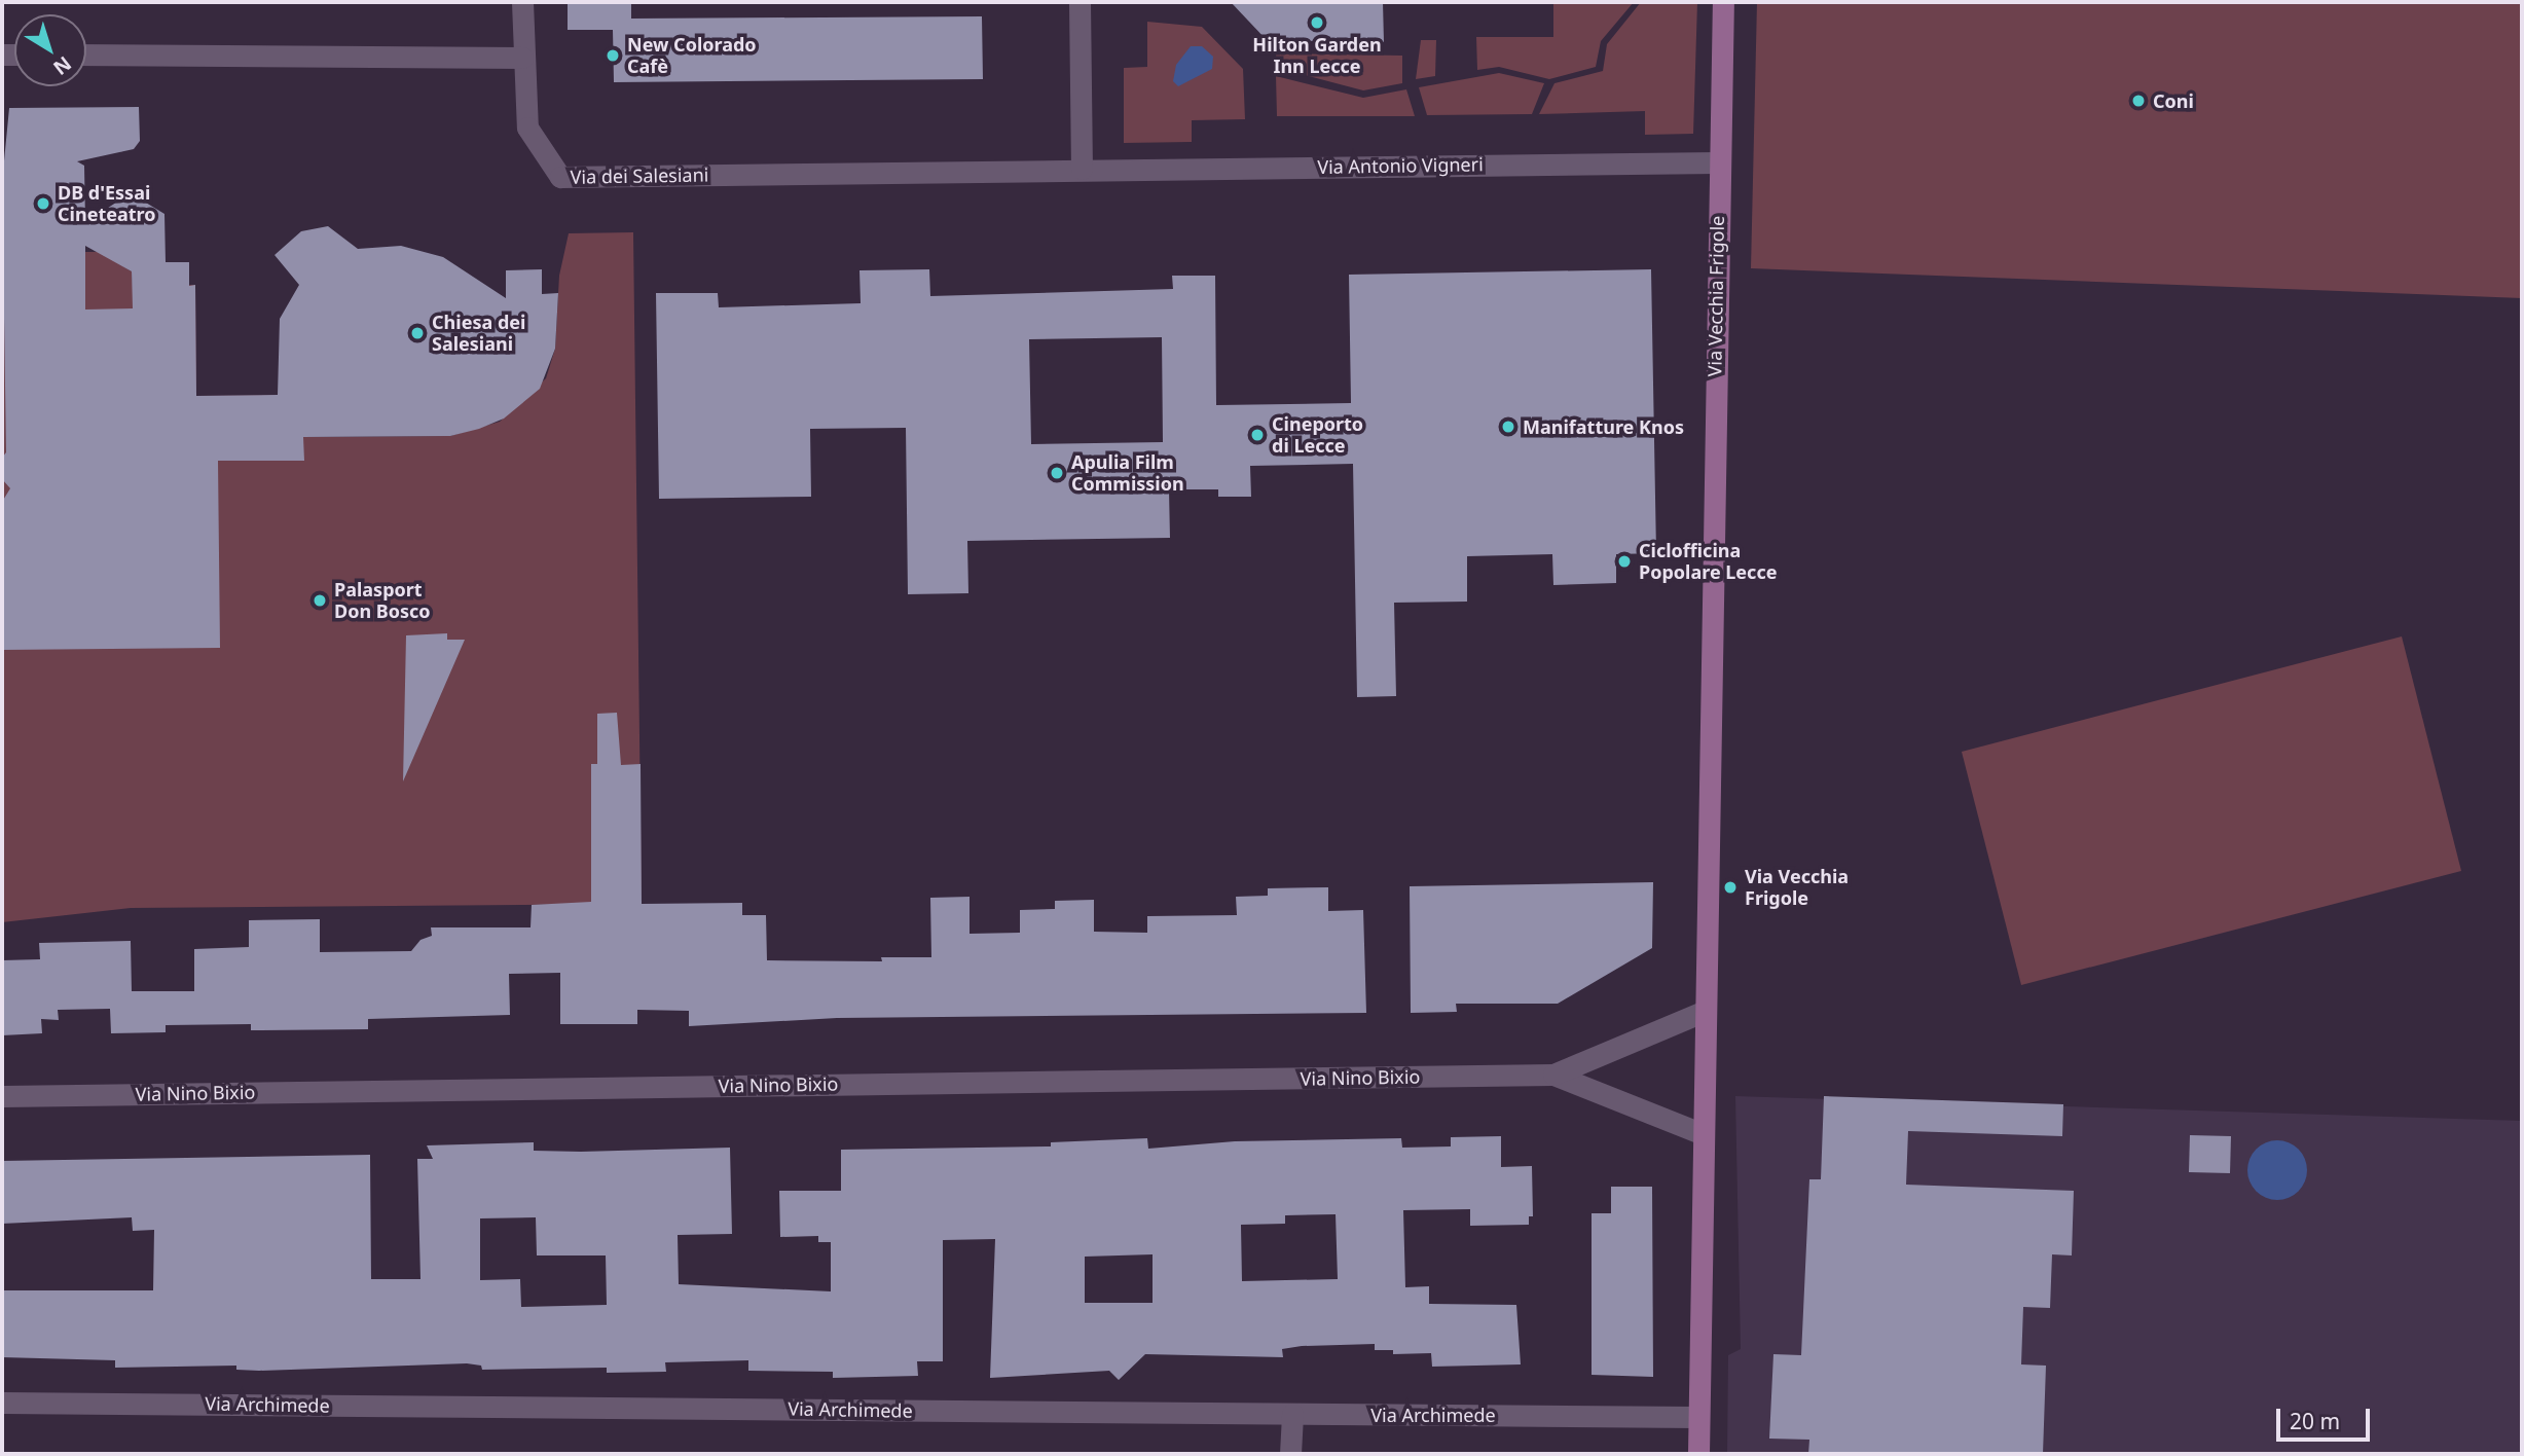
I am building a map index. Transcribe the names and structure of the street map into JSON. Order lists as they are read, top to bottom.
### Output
{
  "streets": {
    "street": [
      "Via Antonio Vigneri",
      "Via dei Salesiani",
      "Via Vecchia Frigole",
      "Via Nino Bixio",
      "Via Archimede"
    ]
  },
  "crossings": [
    ["Via Antonio Vigneri", "Via dei Salesiani"],
    ["Via Antonio Vigneri", "Via Vecchia Frigole"],
    ["Via Vecchia Frigole", "Via Nino Bixio"],
    ["Via Vecchia Frigole", "Via Archimede"]
  ],
  "places": [
    "Hilton Garden Inn Lecce",
    "New Colorado Cafè",
    "Coni",
    "DB d'Essai Cineteatro",
    "Chiesa dei Salesiani",
    "Manifatture Knos",
    "Cineporto di Lecce",
    "Apulia Film Commission",
    "Ciclofficina Popolare Lecce",
    "Palasport Don Bosco",
    "Via Vecchia Frigole"
  ],
  "scale_bar": "20 m",
  "north": "bottom right"
}
